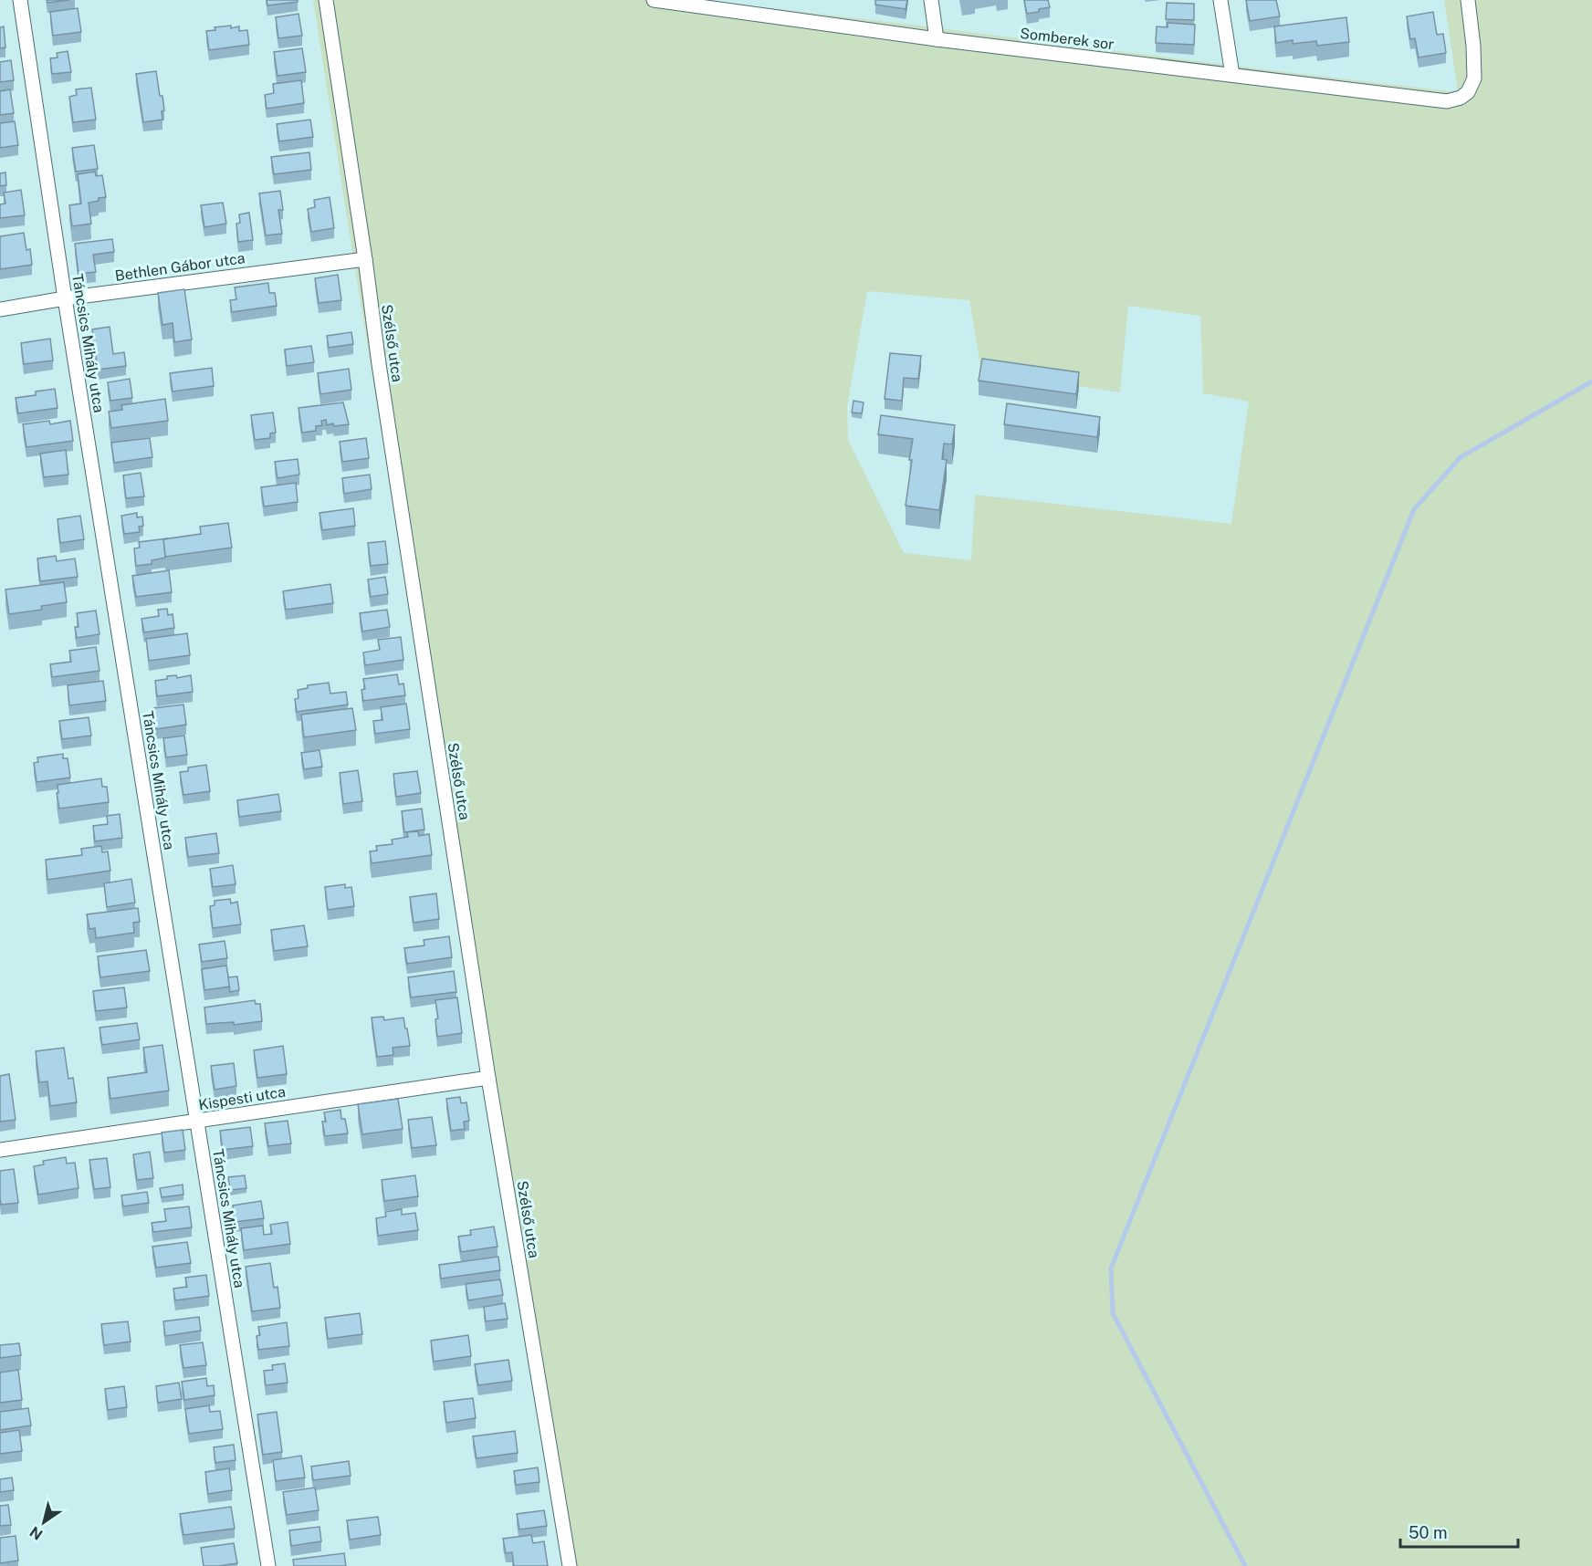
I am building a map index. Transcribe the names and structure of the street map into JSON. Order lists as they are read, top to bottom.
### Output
{
  "streets": {
    "street": [
      "Somberek sor",
      "Bethlen Gábor utca",
      "Táncsics Mihály utca",
      "Szélső utca",
      "Kispesti utca"
    ]
  },
  "crossings": [
    ["Bethlen Gábor utca", "Táncsics Mihály utca"],
    ["Bethlen Gábor utca", "Szélső utca"],
    ["Táncsics Mihály utca", "Kispesti utca"],
    ["Szélső utca", "Kispesti utca"]
  ],
  "scale_bar": "50 m",
  "north": "bottom left"
}
